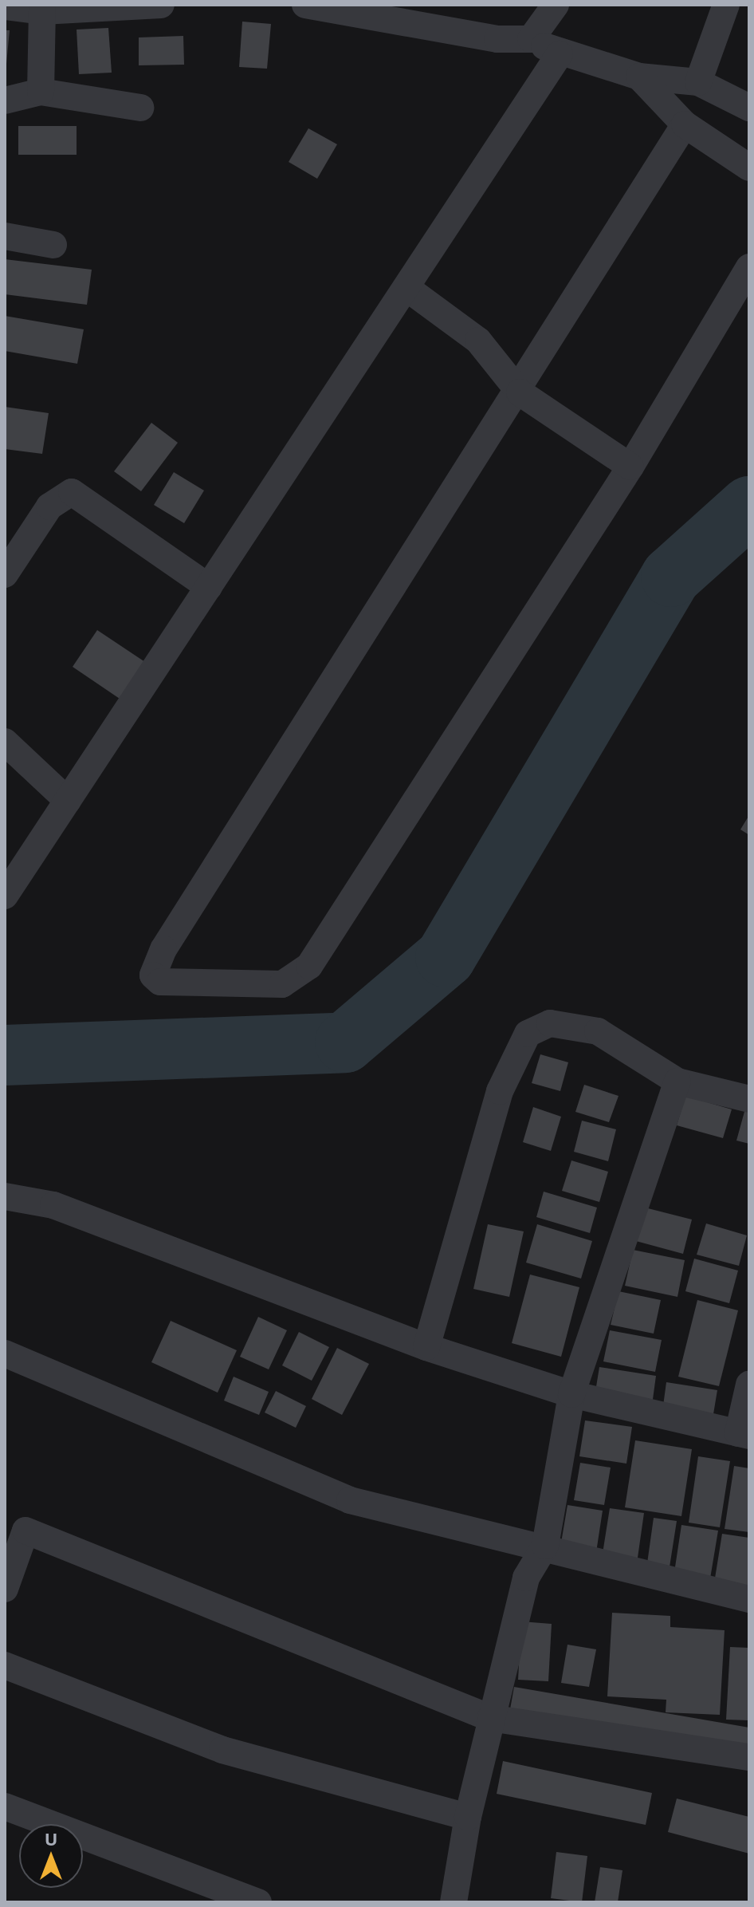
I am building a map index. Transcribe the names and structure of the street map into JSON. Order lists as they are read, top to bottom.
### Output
{
  "north": "top"
}
